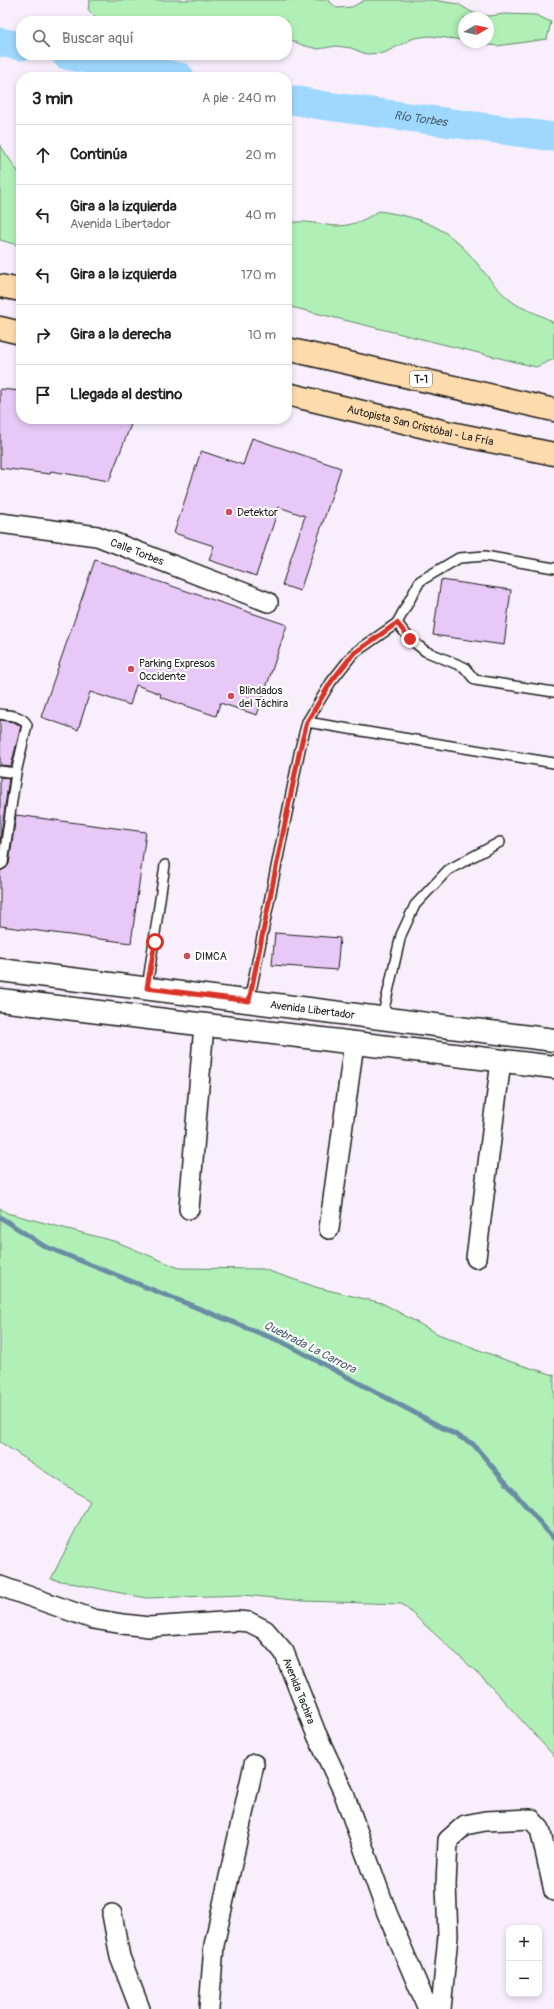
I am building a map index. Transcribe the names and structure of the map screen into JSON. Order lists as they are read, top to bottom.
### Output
{
  "streets": {
    "highway": ["T-1", "Autopista San Cristóbal - La Fría"],
    "main road": ["Avenida Libertador"],
    "street": ["Calle Torbes", "Avenida Tachira"]
  },
  "water": ["Río Torbes", "Quebrada La Carrora"],
  "places": [
    "Detektor",
    "Parking Expresos Occidente",
    "Blindados del Táchira",
    "DIMCA"
  ],
  "north": "right",
  "page": {
    "search": "Buscar aquí",
    "heading": ["3 min", "A pie · 240 m"],
    "list": [
      ["Continúa", "20 m"],
      ["Gira a la izquierda", "Avenida Libertador", "40 m"],
      ["Gira a la izquierda", "170 m"],
      ["Gira a la derecha", "10 m"],
      "Llegada al destino"
    ],
    "map_buttons": ["+", "−"]
  }
}
